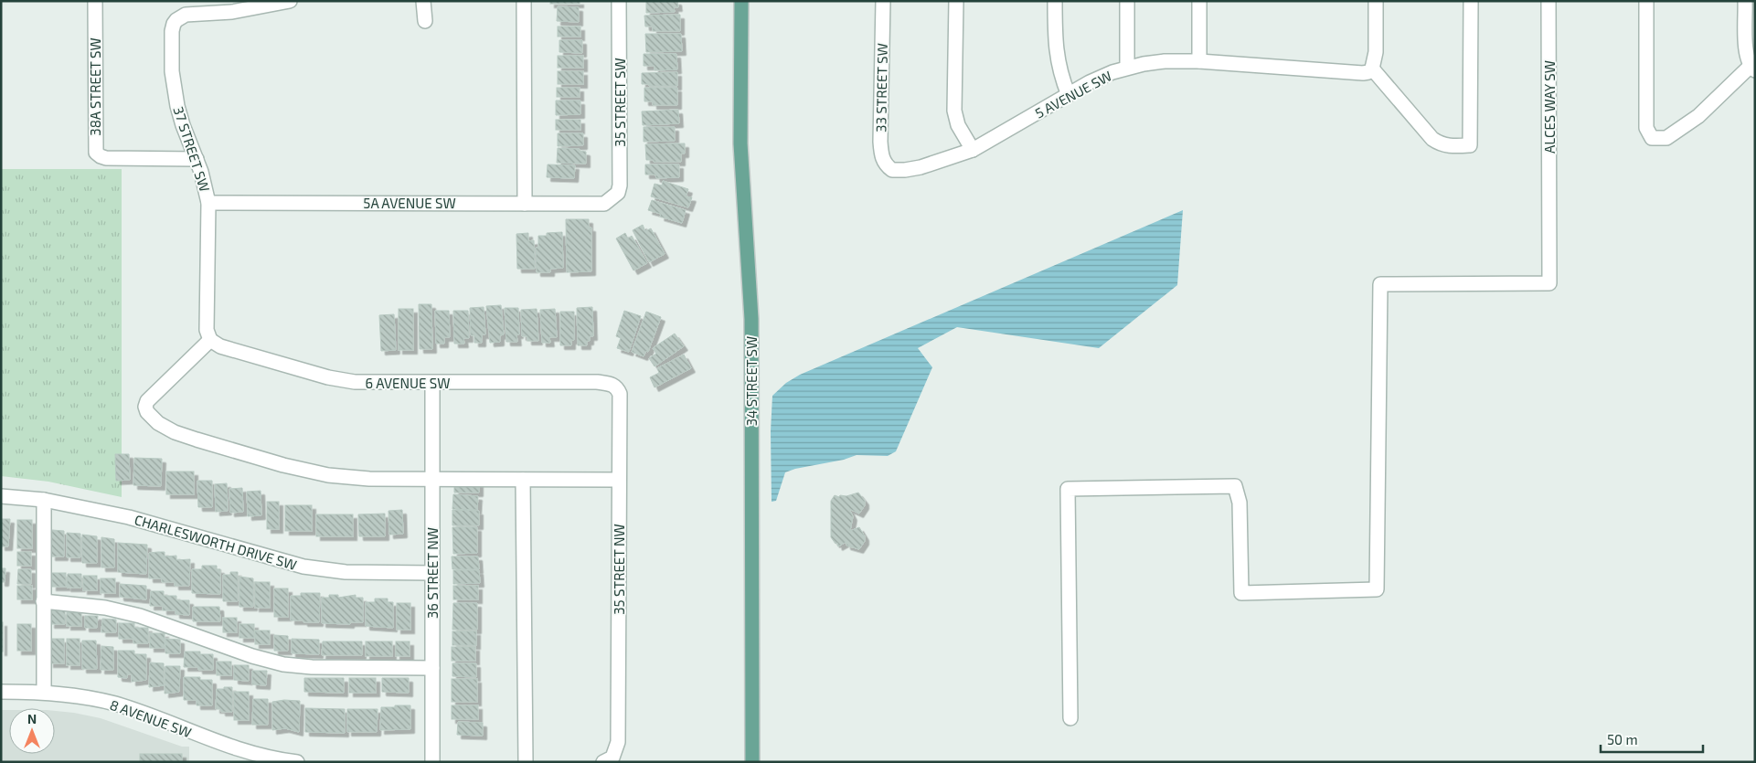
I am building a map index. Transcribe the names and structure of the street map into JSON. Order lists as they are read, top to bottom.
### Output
{
  "streets": {
    "main road": ["34 STREET SW"],
    "street": [
      "38A STREET SW",
      "33 STREET SW",
      "5 AVENUE SW",
      "35 STREET SW",
      "ALCES WAY SW",
      "37 STREET SW",
      "5A AVENUE SW",
      "6 AVENUE SW",
      "CHARLESWORTH DRIVE SW",
      "35 STREET NW",
      "36 STREET NW",
      "8 AVENUE SW"
    ]
  },
  "crossings": [
    ["38A STREET SW", "37 STREET SW"],
    ["33 STREET SW", "5 AVENUE SW"],
    ["35 STREET SW", "5A AVENUE SW"],
    ["37 STREET SW", "5A AVENUE SW"],
    ["37 STREET SW", "6 AVENUE SW"],
    ["6 AVENUE SW", "35 STREET NW"],
    ["6 AVENUE SW", "36 STREET NW"],
    ["CHARLESWORTH DRIVE SW", "36 STREET NW"]
  ],
  "scale_bar": "50 m",
  "north": "top"
}
